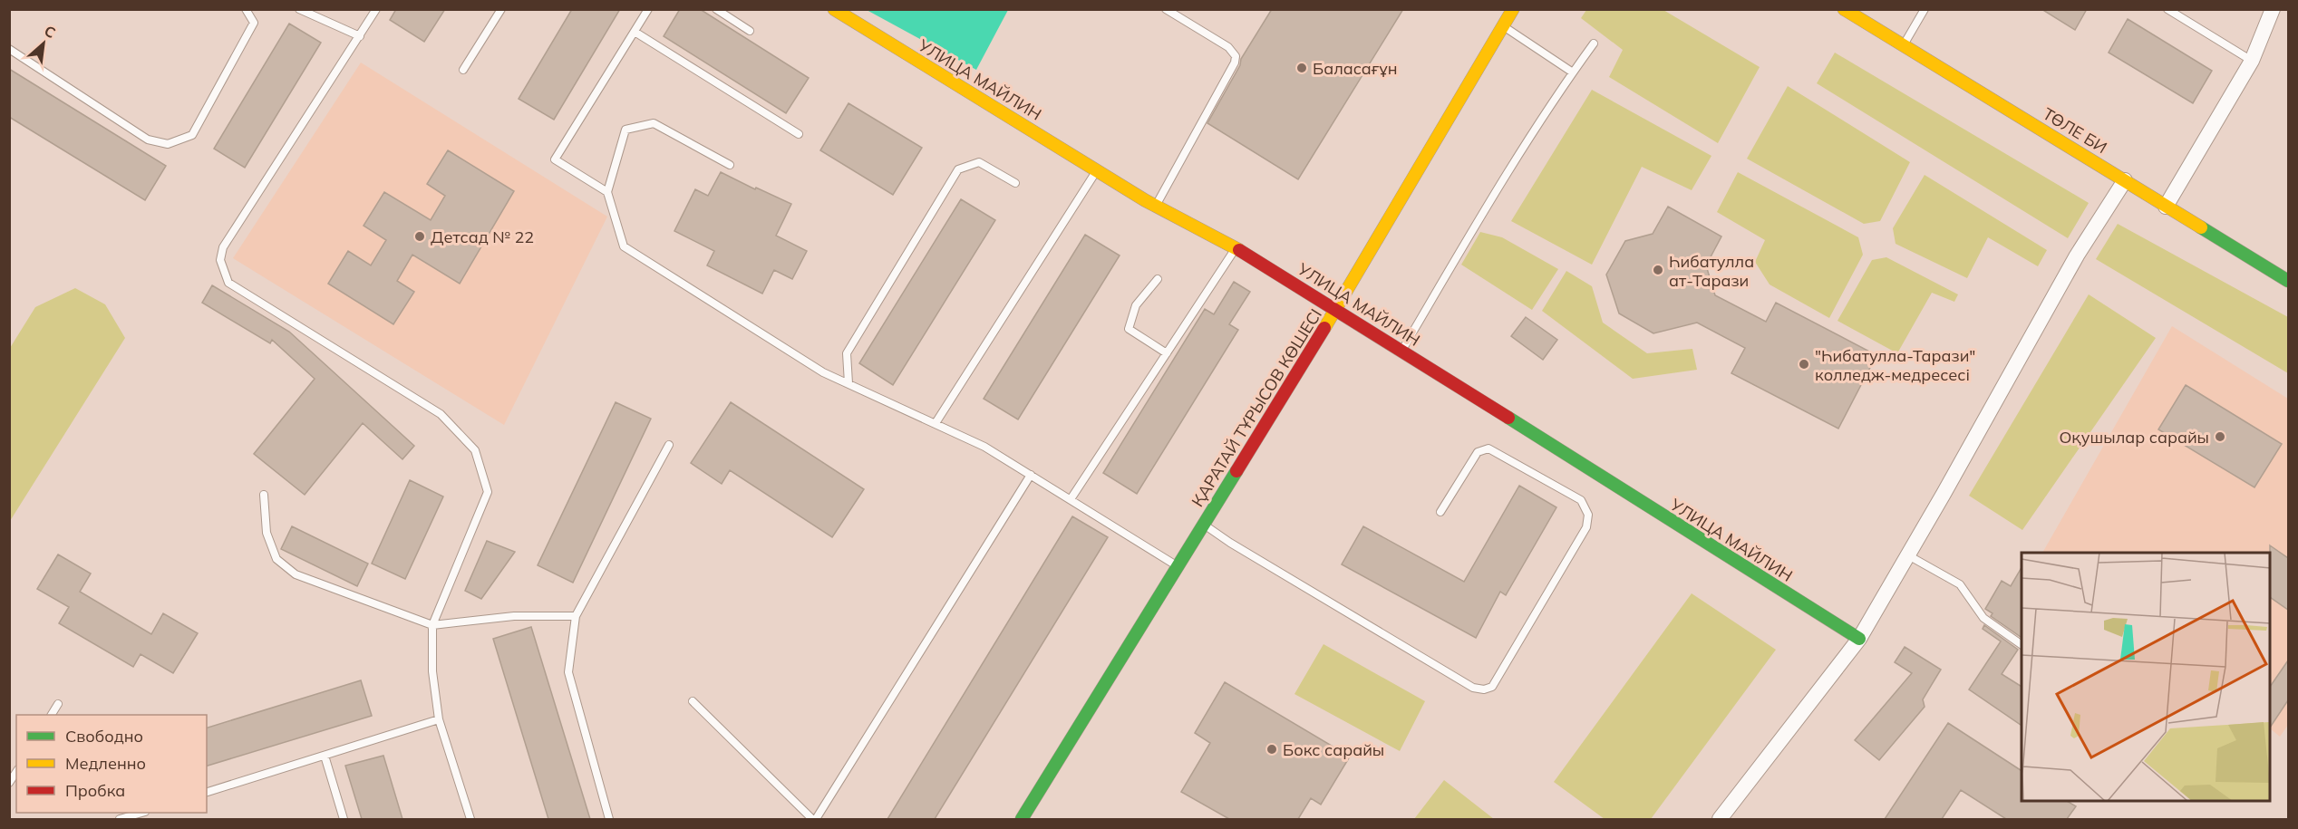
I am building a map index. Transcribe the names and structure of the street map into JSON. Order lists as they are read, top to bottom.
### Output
{
  "streets": {
    "main road": ["УЛИЦА МАЙЛИН", "ТӨЛЕ БИ", "ҚАРАТАЙ ТҰРЫСОВ КӨШЕСІ"]
  },
  "crossings": [
    ["УЛИЦА МАЙЛИН", "ҚАРАТАЙ ТҰРЫСОВ КӨШЕСІ"]
  ],
  "places": [
    "Баласағұн",
    "Детсад № 22",
    "Һибатулла ат-Тарази",
    "\"Һибатулла-Тарази\" колледж-медресесі",
    "Оқушылар сарайы",
    "Бокс сарайы"
  ],
  "legend": ["Свободно", "Медленно", "Пробка"],
  "north": "top right"
}
